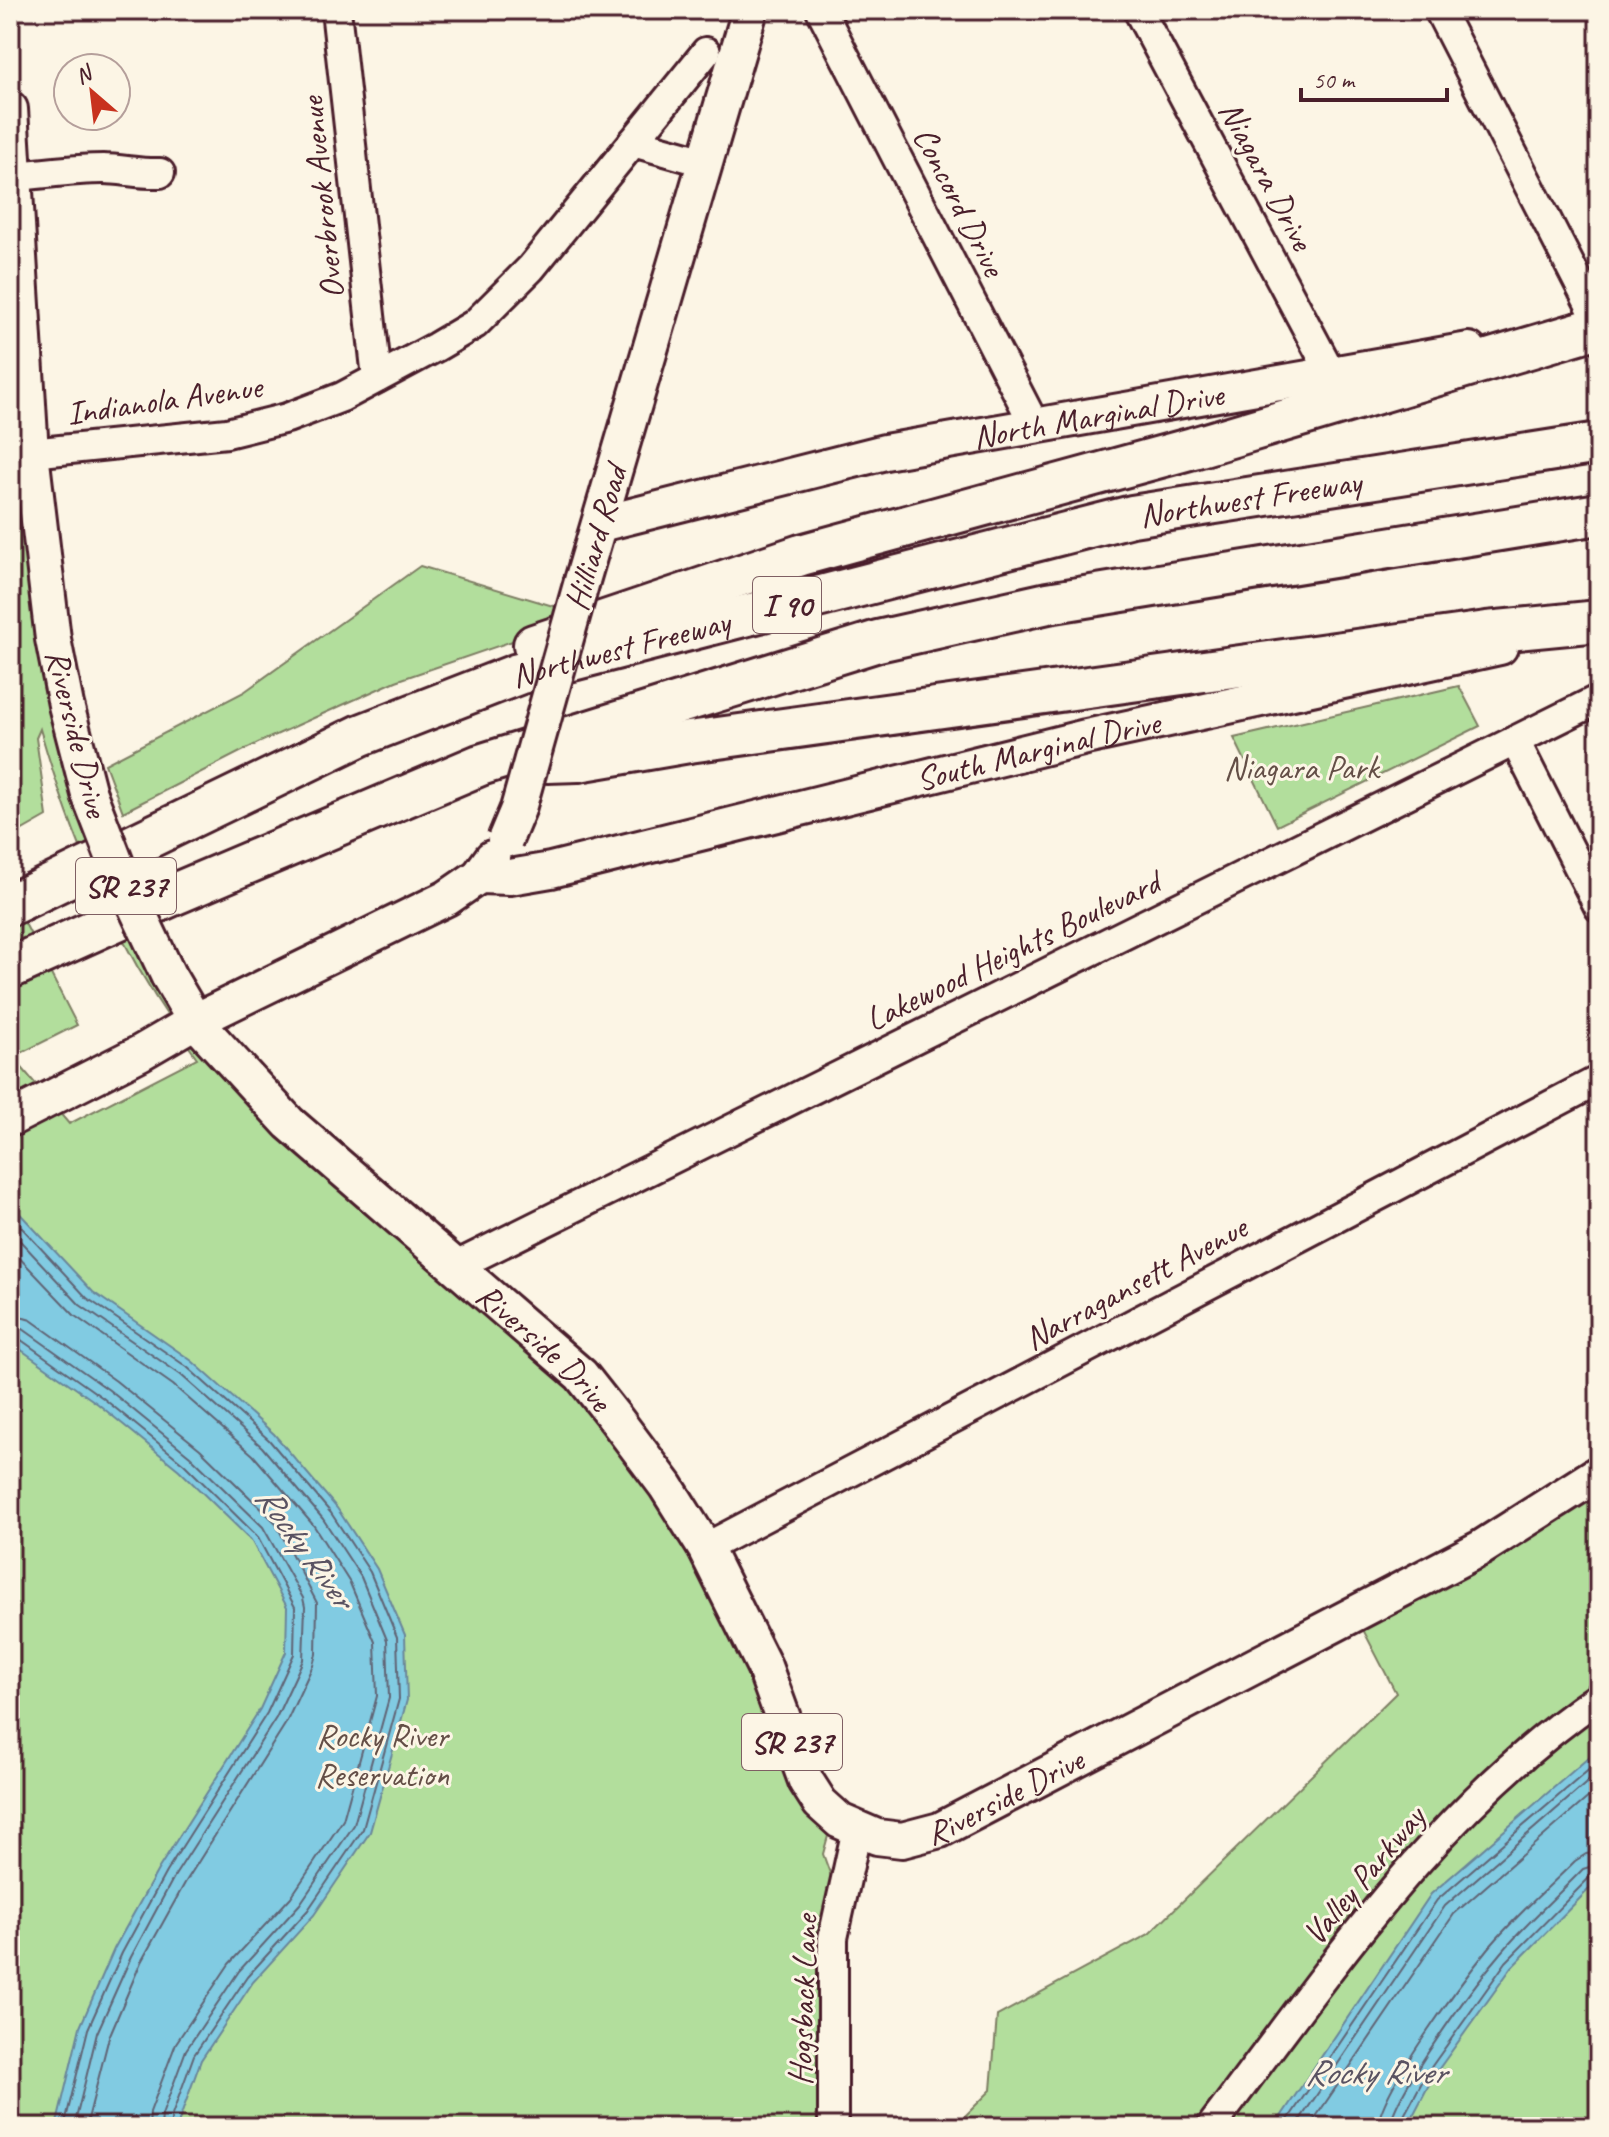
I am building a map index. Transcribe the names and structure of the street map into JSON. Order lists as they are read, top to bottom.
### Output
{
  "streets": {
    "highway": ["Northwest Freeway", "I 90"],
    "main road": [
      "North Marginal Drive",
      "Hilliard Road",
      "Riverside Drive",
      "South Marginal Drive",
      "SR 237"
    ],
    "street": [
      "Niagara Drive",
      "Overbrook Avenue",
      "Concord Drive",
      "Indianola Avenue",
      "Lakewood Heights Boulevard",
      "Narragansett Avenue",
      "Valley Parkway",
      "Hogsback Lane"
    ]
  },
  "crossings": [
    ["Niagara Drive", "North Marginal Drive"],
    ["Overbrook Avenue", "Indianola Avenue"],
    ["Concord Drive", "North Marginal Drive"],
    ["Indianola Avenue", "Riverside Drive"],
    ["North Marginal Drive", "Hilliard Road"],
    ["Hilliard Road", "Riverside Drive"],
    ["Hilliard Road", "South Marginal Drive"],
    ["Riverside Drive", "Lakewood Heights Boulevard"],
    ["Riverside Drive", "Narragansett Avenue"],
    ["Riverside Drive", "Hogsback Lane"]
  ],
  "water": ["Rocky River"],
  "parks": ["Niagara Park", "Rocky River Reservation"],
  "scale_bar": "50 m",
  "north": "top left"
}
